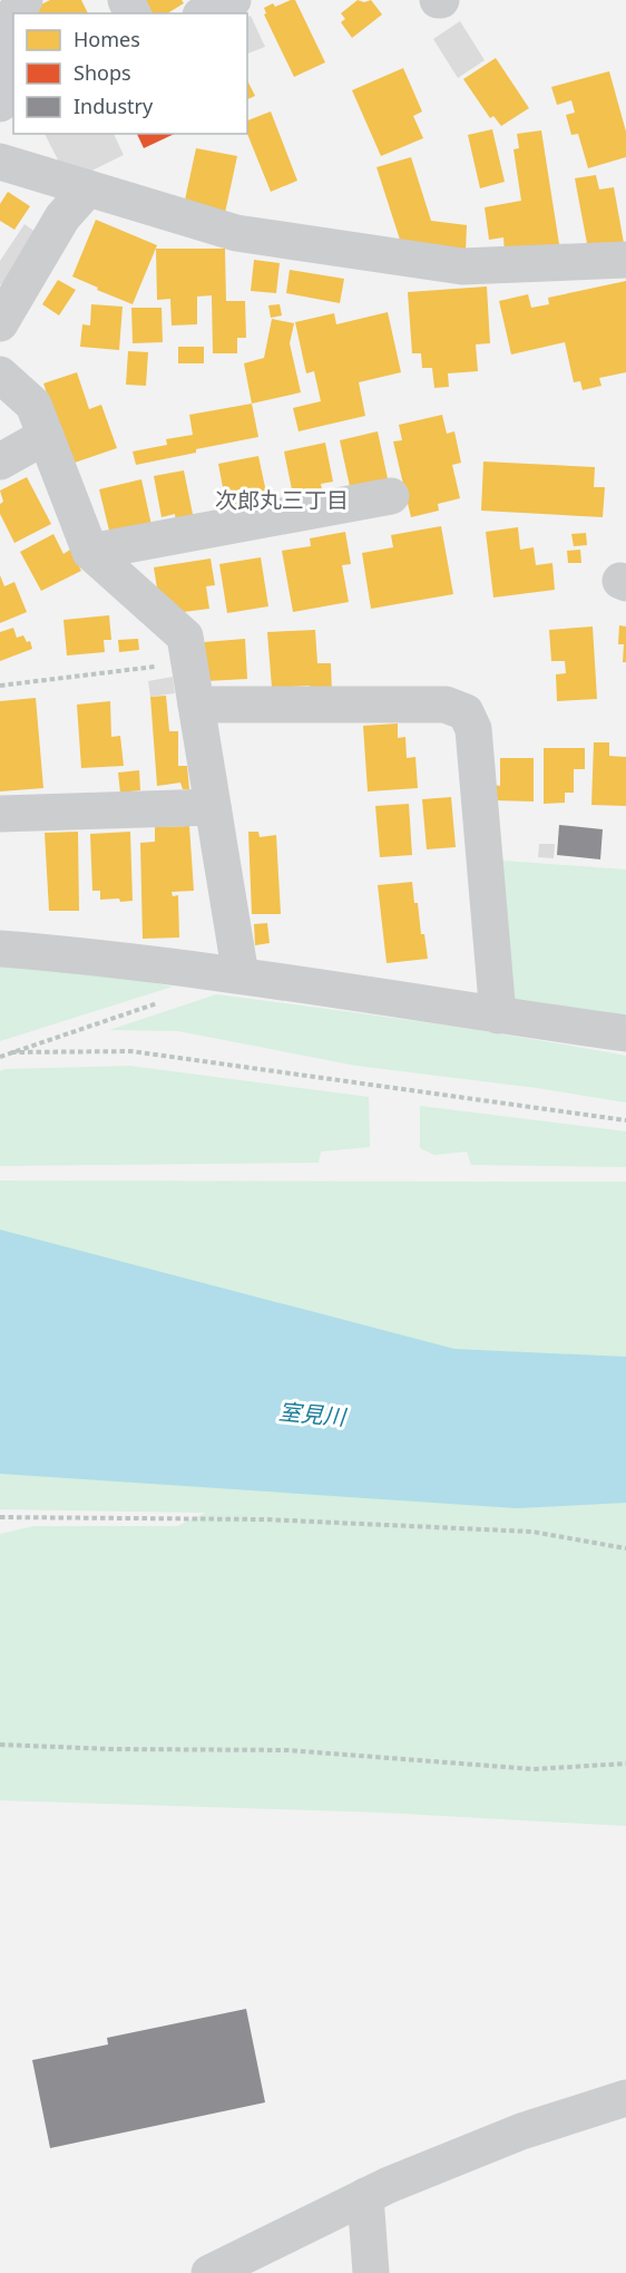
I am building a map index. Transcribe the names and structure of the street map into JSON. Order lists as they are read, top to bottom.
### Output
{
  "districts": ["次郎丸三丁目"],
  "water": ["室見川"],
  "legend": ["Homes", "Shops", "Industry"]
}
